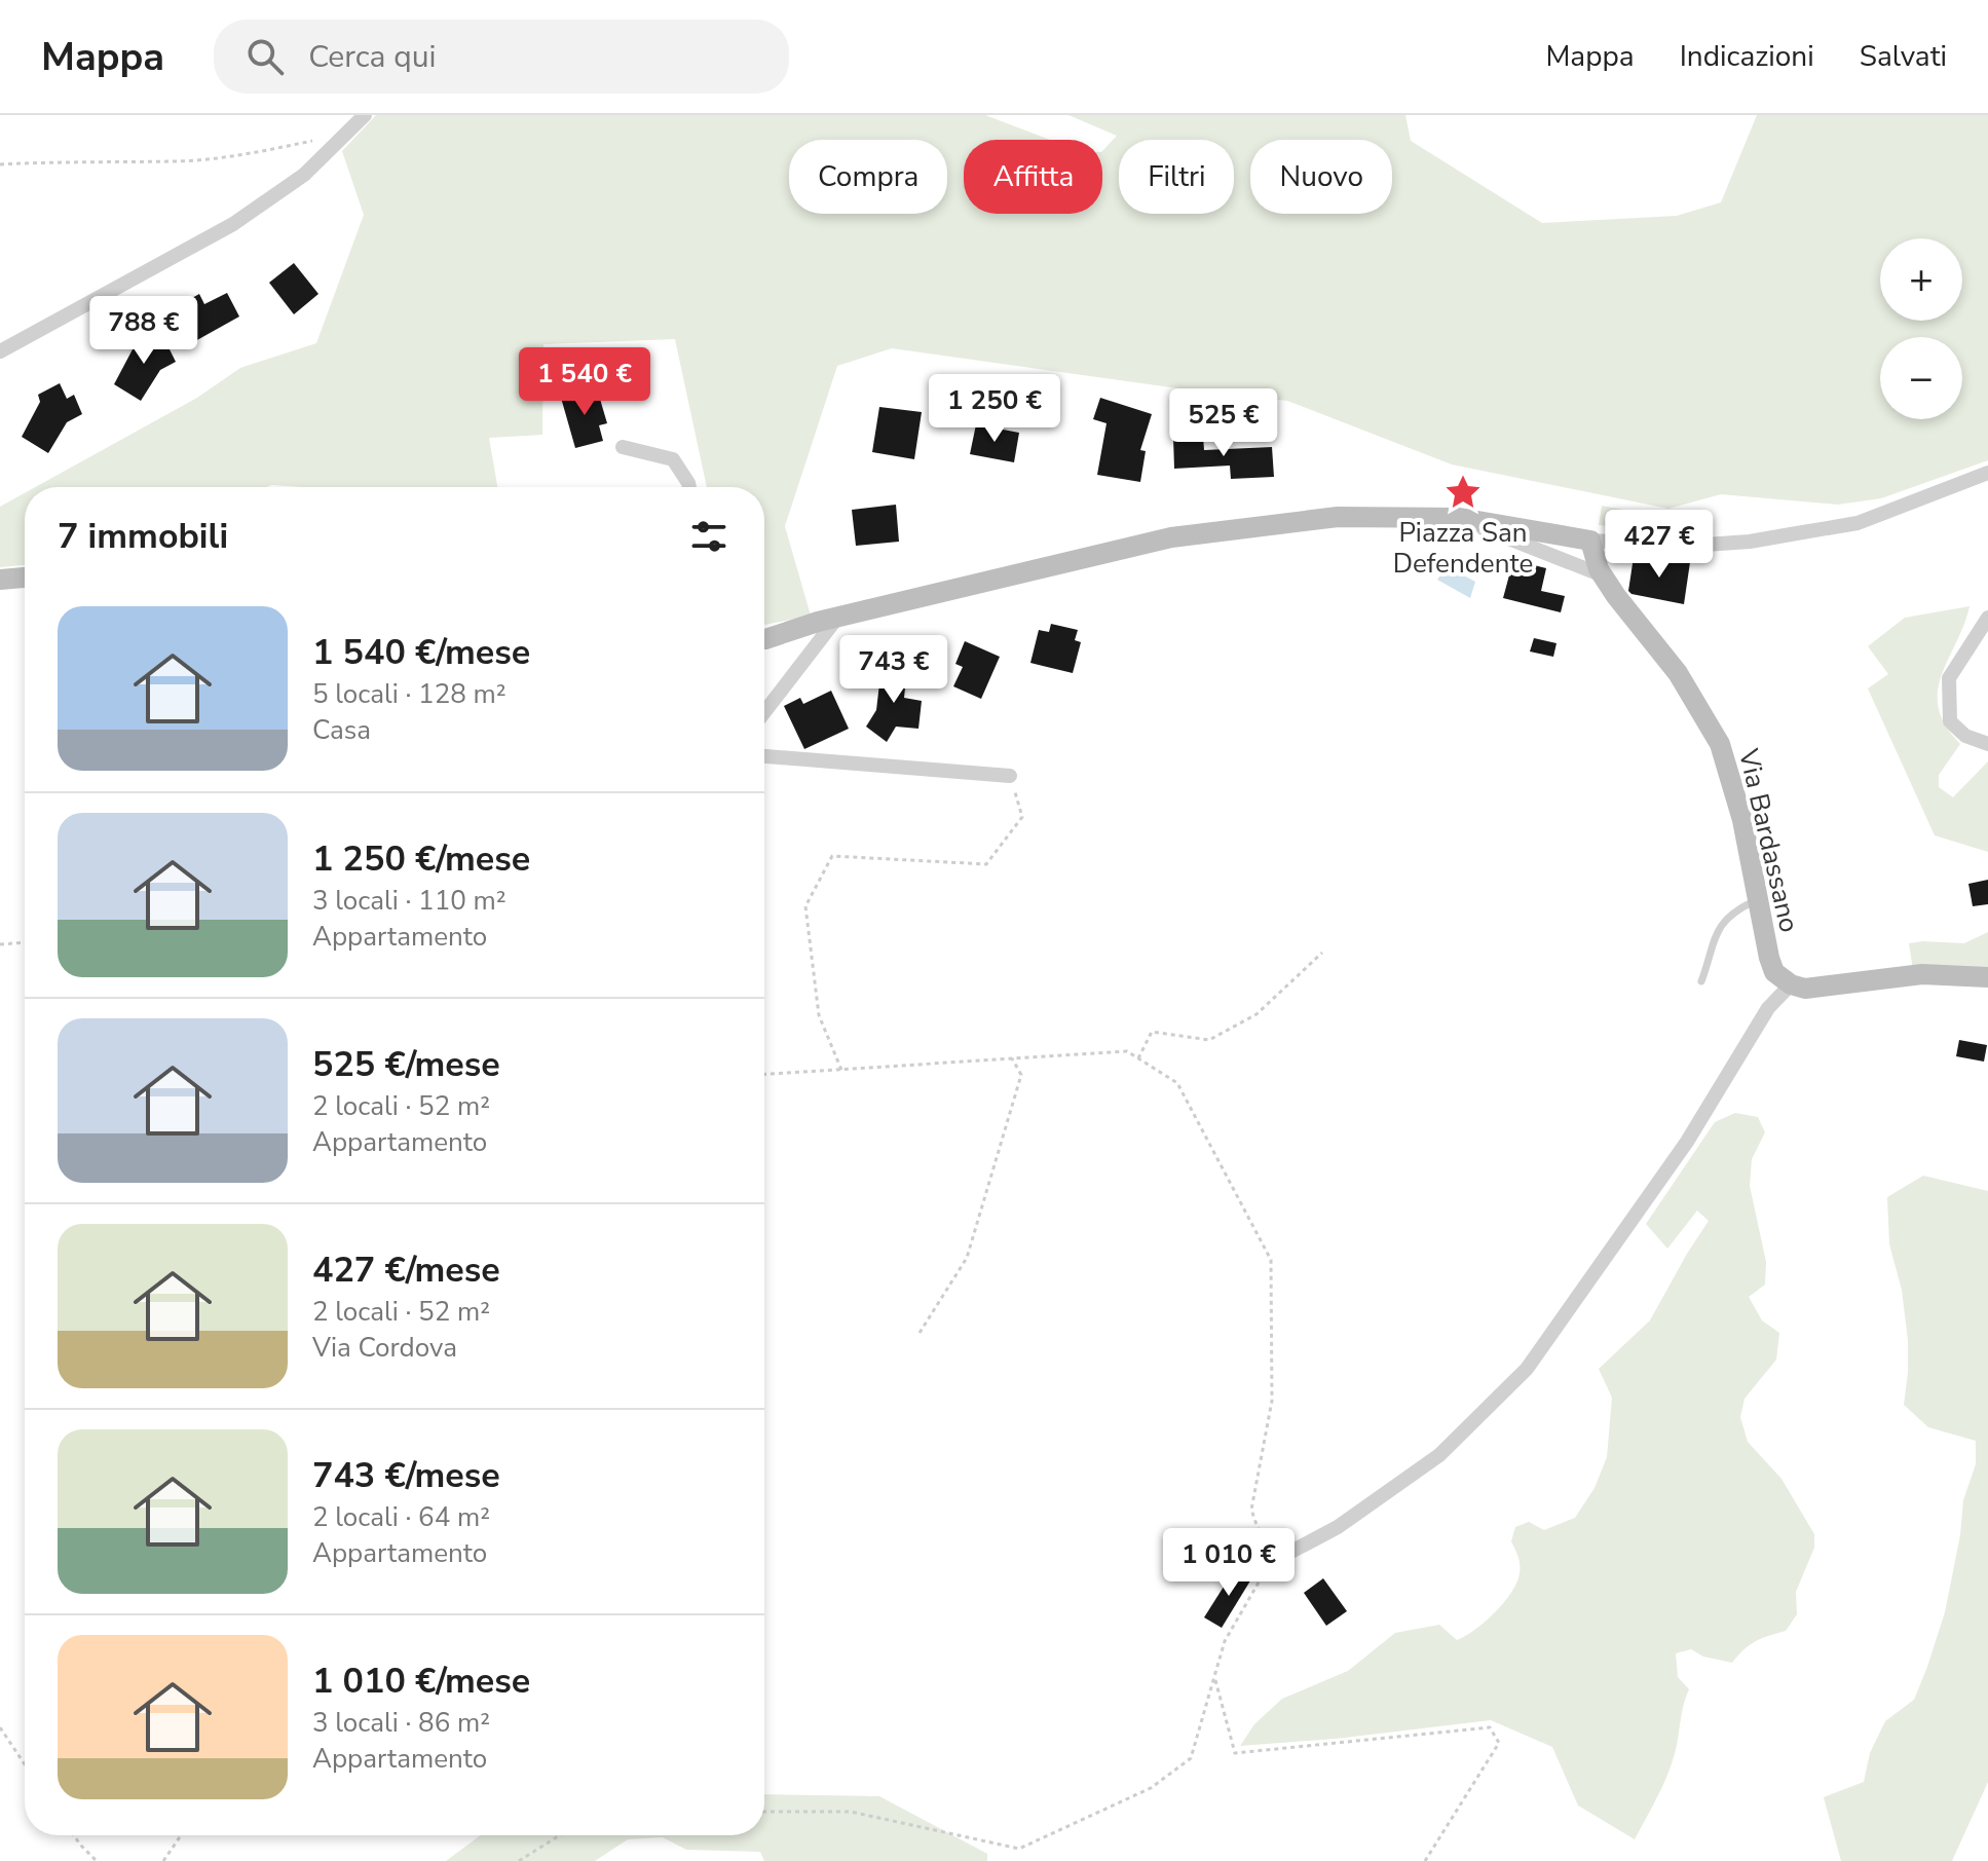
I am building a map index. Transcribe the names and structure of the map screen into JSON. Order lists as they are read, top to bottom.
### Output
{
  "streets": {
    "street": ["Via Bardassano"]
  },
  "places": {
    "place": ["Piazza San Defendente"]
  },
  "page": {
    "header": "Mappa",
    "search": "Cerca qui",
    "nav": ["Mappa", "Indicazioni", "Salvati"],
    "chip": [
      "Compra",
      "Affitta",
      "Filtri",
      "Nuovo"
    ],
    "map_buttons": ["+", "−"],
    "price": [
      "788 €",
      "1 540 €",
      "1 250 €",
      "525 €",
      "427 €",
      "743 €",
      "1 010 €"
    ],
    "heading": "7 immobili",
    "list": [
      {
        "name": "1 540 €/mese",
        "note": "5 locali · 128 m² · Casa"
      },
      {
        "name": "1 250 €/mese",
        "note": "3 locali · 110 m² · Appartamento"
      },
      {
        "name": "525 €/mese",
        "note": "2 locali · 52 m² · Appartamento"
      },
      {
        "name": "427 €/mese",
        "note": "2 locali · 52 m² · Via Cordova"
      },
      {
        "name": "743 €/mese",
        "note": "2 locali · 64 m² · Appartamento"
      },
      {
        "name": "1 010 €/mese",
        "note": "3 locali · 86 m² · Appartamento"
      }
    ]
  }
}
